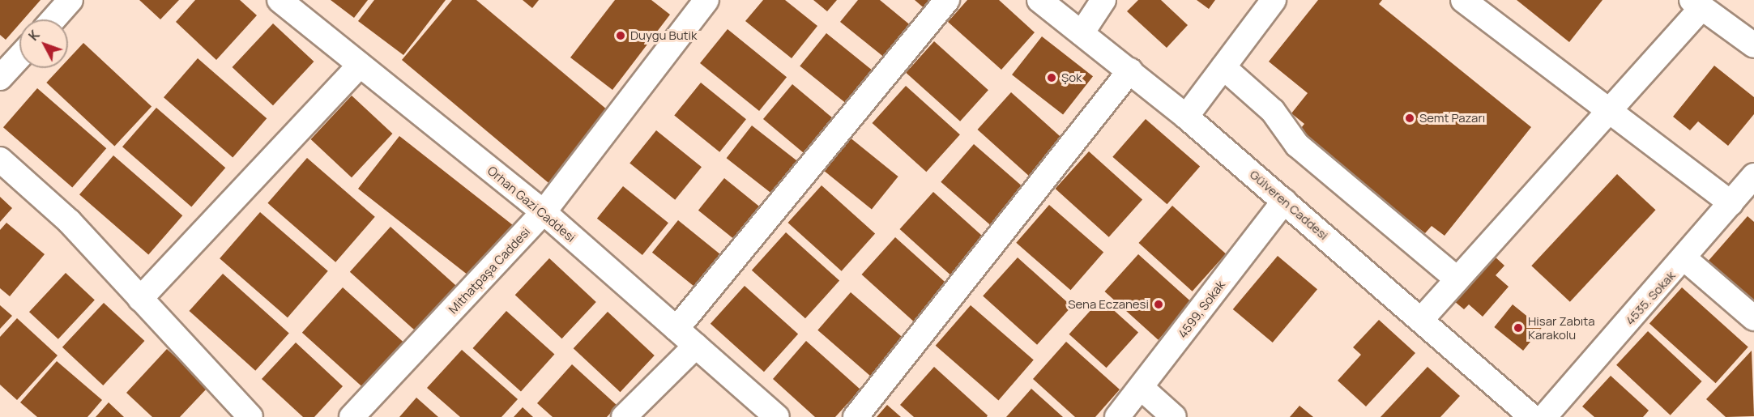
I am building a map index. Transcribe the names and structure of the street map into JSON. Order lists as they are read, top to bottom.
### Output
{
  "streets": {
    "street": [
      "Orhan Gazi Caddesi",
      "Gülveren Caddesi",
      "Mithatpaşa Caddesi",
      "4535. Sokak",
      "4599, Sokak"
    ]
  },
  "crossings": [
    ["Orhan Gazi Caddesi", "Mithatpaşa Caddesi"],
    ["Gülveren Caddesi", "4599, Sokak"]
  ],
  "places": [
    "Duygu Butik",
    "Şok",
    "Semt Pazarı",
    "Sena Eczanesi",
    "Hisar Zabıta Karakolu"
  ],
  "north": "top left"
}
